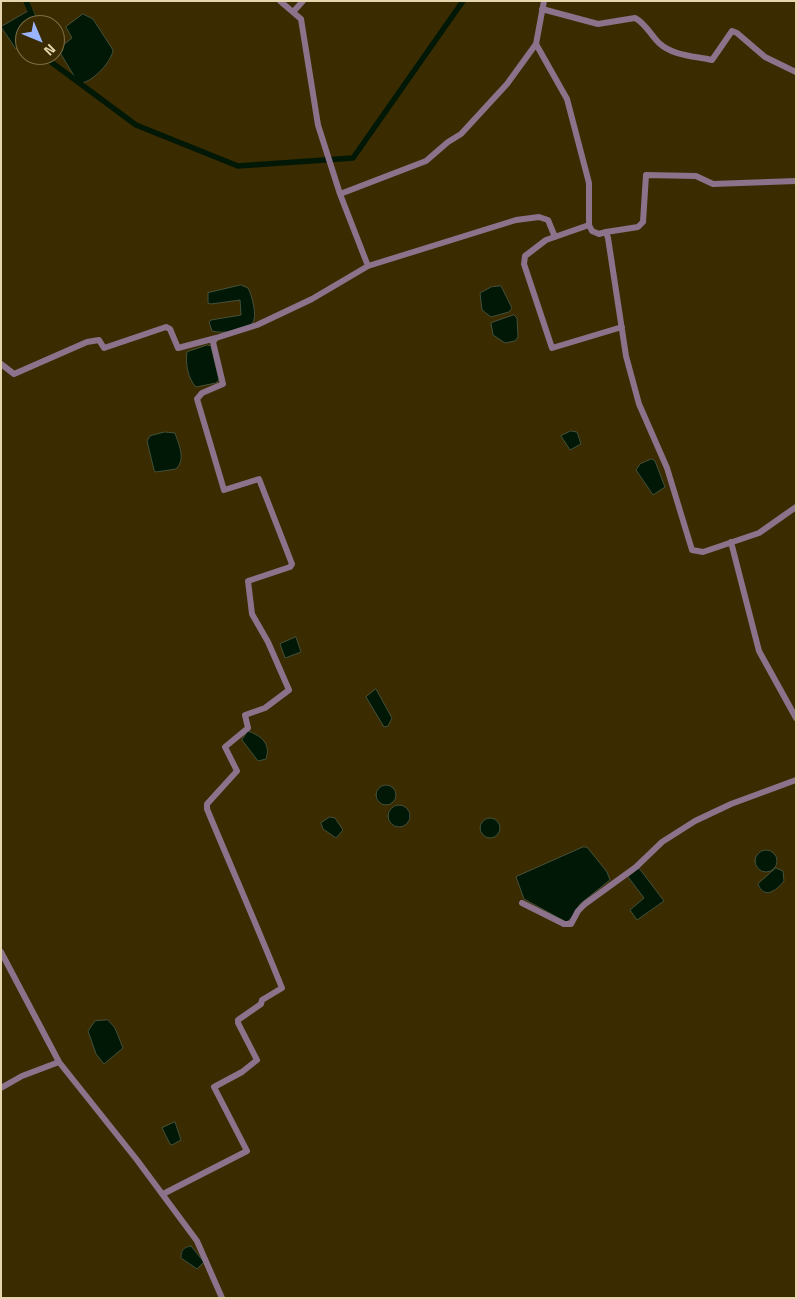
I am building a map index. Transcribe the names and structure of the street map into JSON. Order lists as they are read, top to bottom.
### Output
{
  "north": "bottom right"
}
